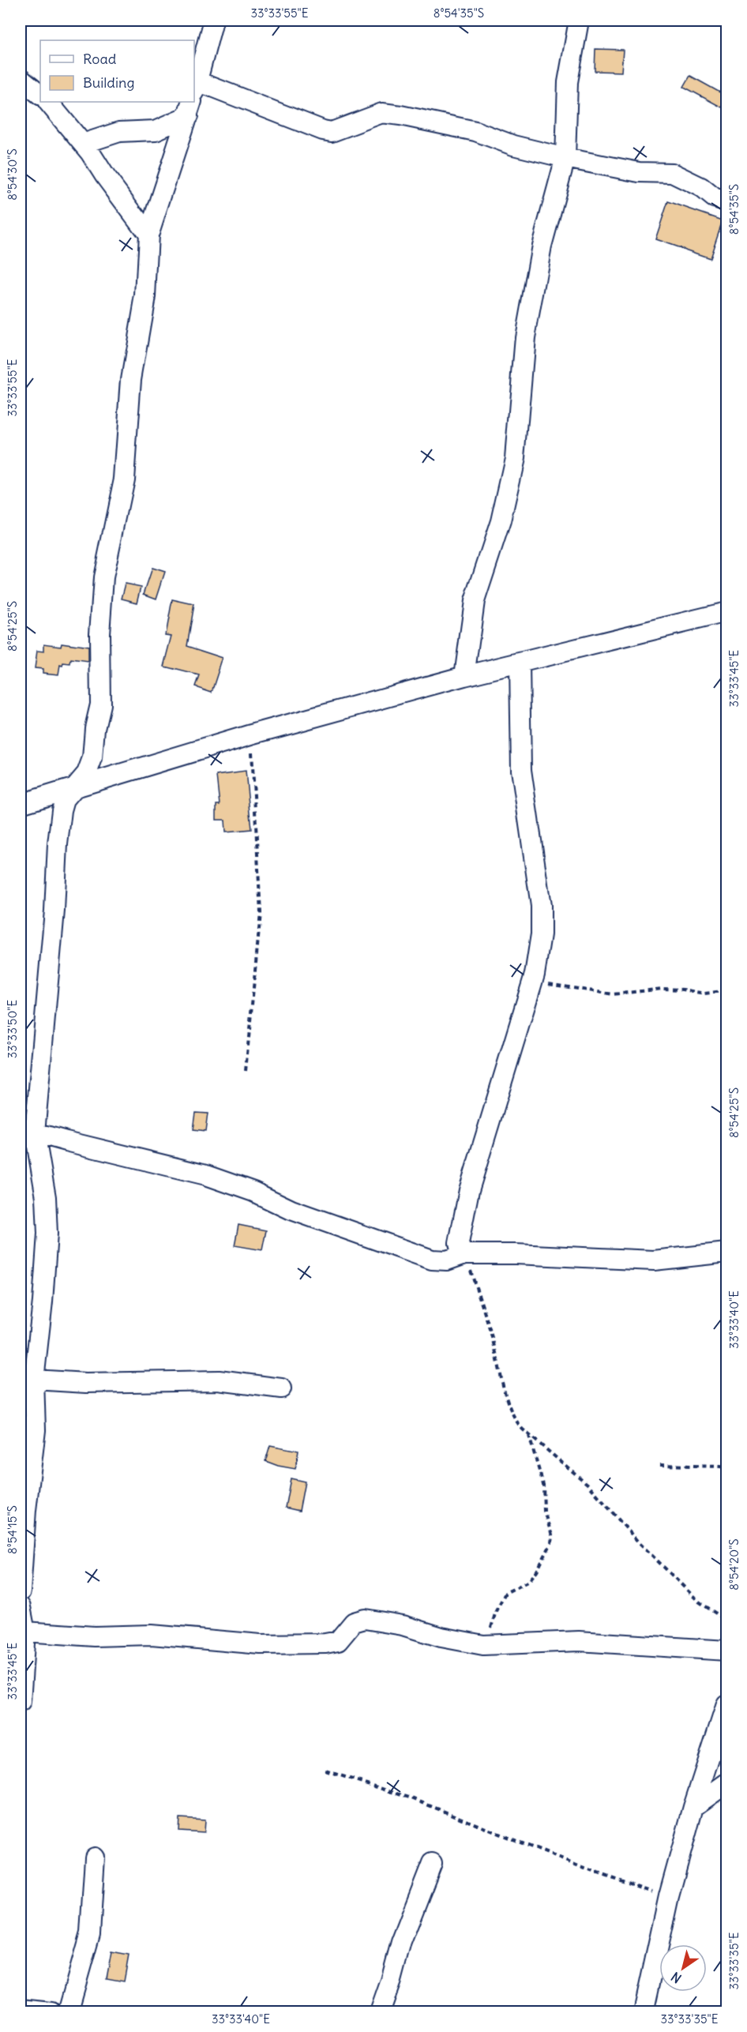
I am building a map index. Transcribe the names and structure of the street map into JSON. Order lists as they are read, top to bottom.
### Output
{
  "legend": ["Road", "Building"],
  "north": "bottom left",
  "coordinates": [
    "33°33'55\"E",
    "8°54'35\"S",
    "8°54'30\"S",
    "8°54'25\"S",
    "33°33'45\"E",
    "33°33'50\"E",
    "33°33'40\"E",
    "8°54'15\"S",
    "8°54'20\"S",
    "33°33'35\"E"
  ]
}
